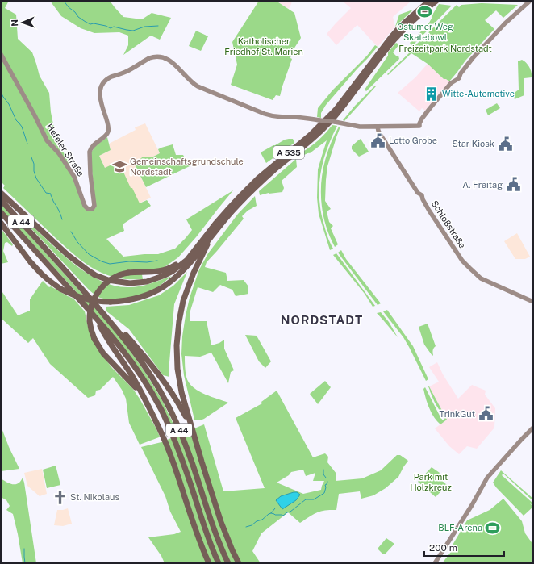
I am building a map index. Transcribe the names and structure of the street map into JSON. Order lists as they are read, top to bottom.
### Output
{
  "streets": {
    "highway": ["A 535", "A 44"],
    "main road": ["Hefeler Straße", "Schloßstraße"]
  },
  "crossings": [
    ["Hefeler Straße", "Schloßstraße"]
  ],
  "districts": ["NORDSTADT"],
  "parks": ["Katholischer Friedhof St. Marien", "Freizeitpark Nordstadt", "Park mit Holzkreuz"],
  "places": {
    "sports": ["Ostumer Weg Skatebowl", "BLF-Arena"],
    "building": ["Witte-Automotive"],
    "public building": [
      "Lotto Grobe",
      "Star Kiosk",
      "A. Freitag",
      "TrinkGut"
    ],
    "school or university": ["Gemeinschaftsgrundschule Nordstadt"],
    "church": ["St. Nikolaus"]
  },
  "scale_bar": "200 m",
  "north": "left"
}
